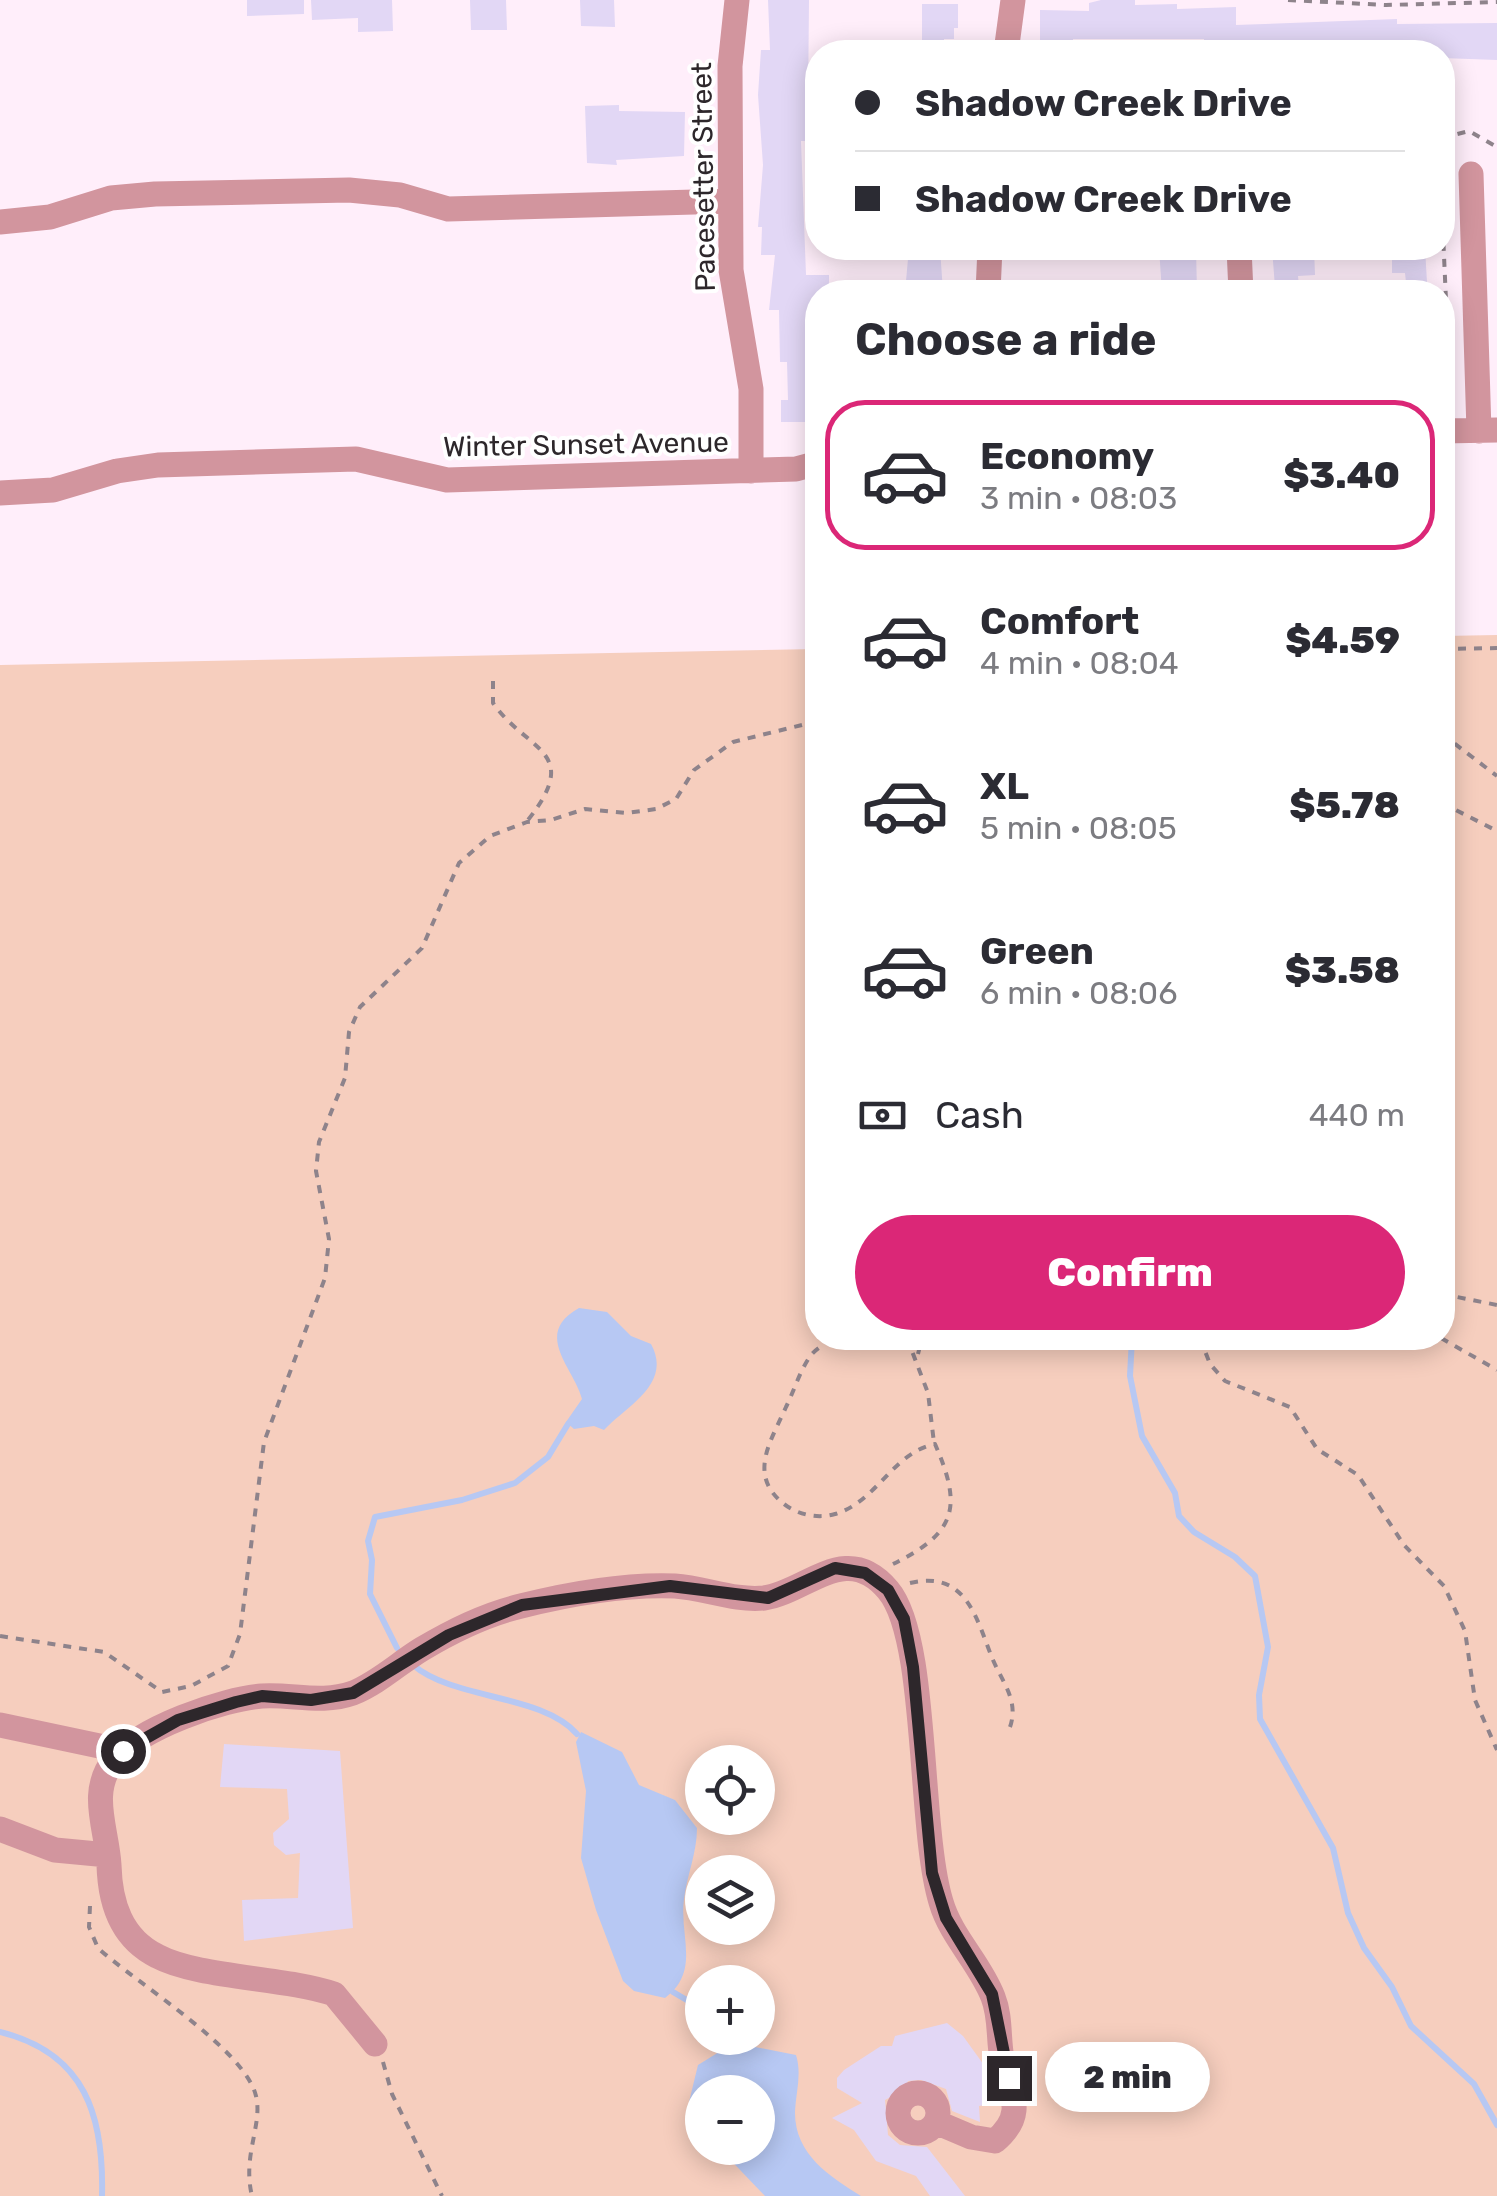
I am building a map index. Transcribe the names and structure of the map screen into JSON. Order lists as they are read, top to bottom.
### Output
{
  "streets": {
    "street": ["Pacesetter Street", "Winter Sunset Avenue"]
  },
  "crossings": [
    ["Pacesetter Street", "Winter Sunset Avenue"]
  ],
  "page": {
    "banner": ["Shadow Creek Drive", "Shadow Creek Drive"],
    "heading": "Choose a ride",
    "list": [
      {
        "name": "Economy",
        "note": "3 min · 08:03",
        "value": "$3.40"
      },
      {
        "name": "Comfort",
        "note": "4 min · 08:04",
        "value": "$4.59"
      },
      {
        "name": "XL",
        "note": "5 min · 08:05",
        "value": "$5.78"
      },
      {
        "name": "Green",
        "note": "6 min · 08:06",
        "value": "$3.58"
      }
    ],
    "pay": ["Cash", "440 m"],
    "buttons": "Confirm",
    "map_buttons": ["+", "−"],
    "bubble": "2 min"
  }
}
